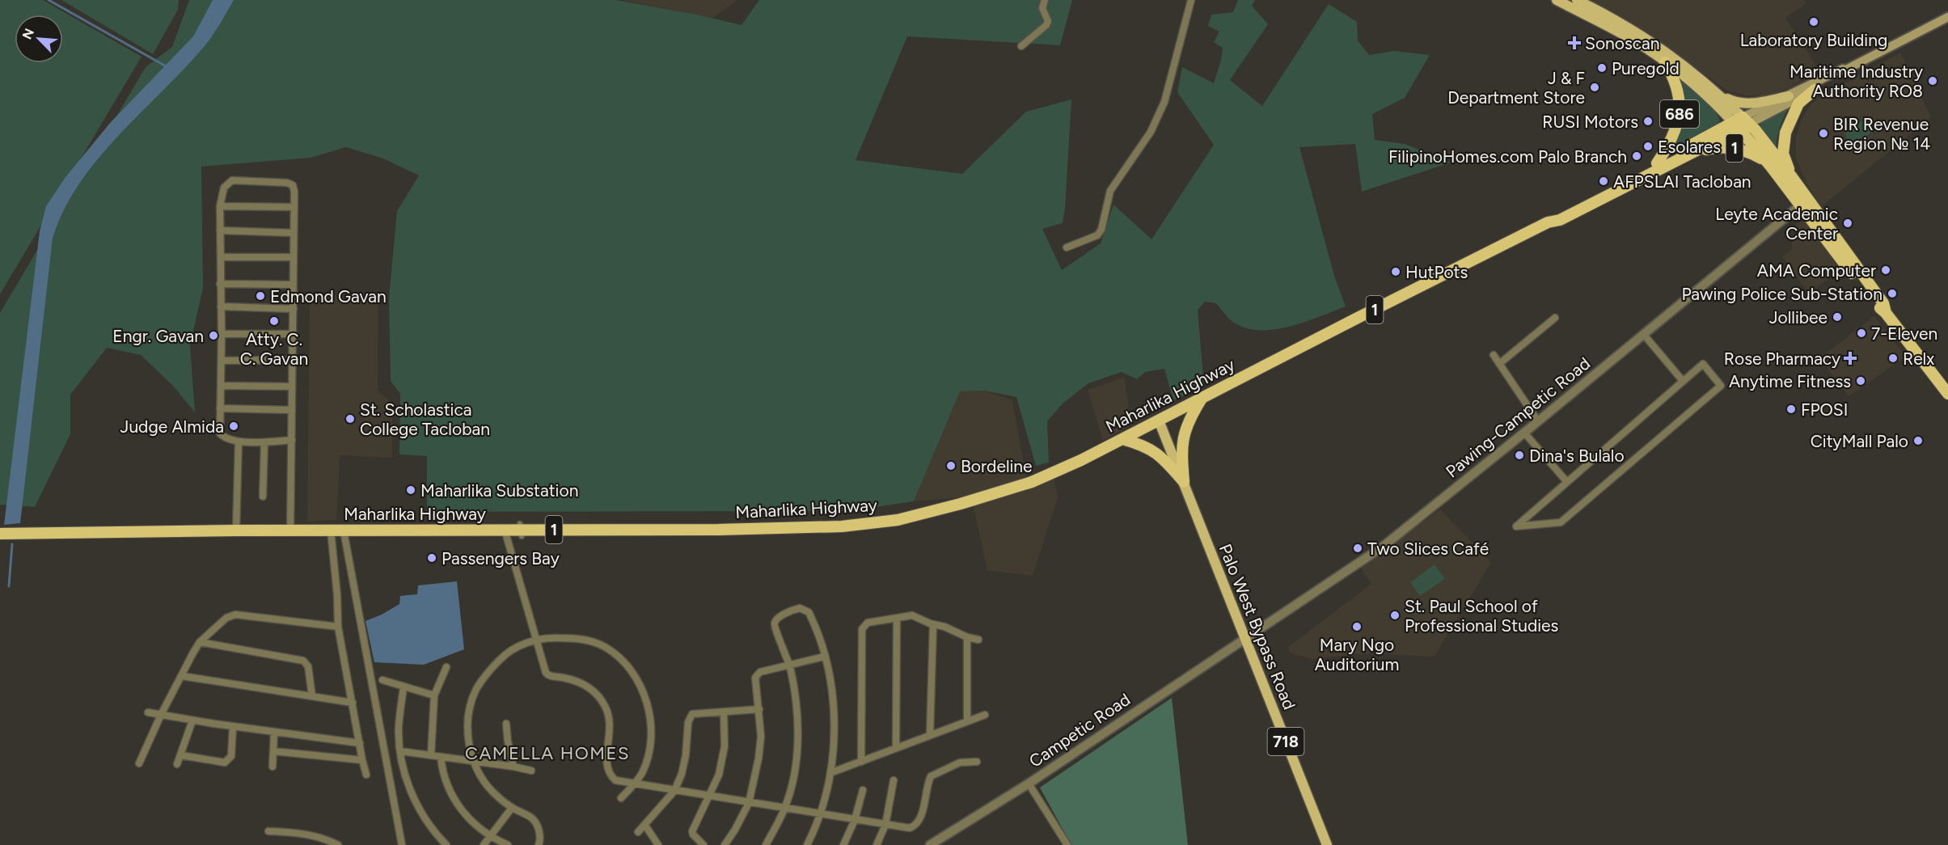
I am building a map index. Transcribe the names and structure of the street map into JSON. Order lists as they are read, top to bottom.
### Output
{
  "streets": {
    "highway": ["686", "1", "Maharlika Highway"],
    "main road": ["Palo West Bypass Road", "718"],
    "street": ["Pawing-Campetic Road", "Campetic Road"]
  },
  "crossings": [
    ["686", "1"],
    ["686", "Maharlika Highway"],
    ["1", "Maharlika Highway"],
    ["1", "Pawing-Campetic Road"],
    ["Maharlika Highway", "Palo West Bypass Road"],
    ["Pawing-Campetic Road", "Palo West Bypass Road"],
    ["Pawing-Campetic Road", "Campetic Road"],
    ["Palo West Bypass Road", "Campetic Road"]
  ],
  "districts": ["CAMELLA HOMES"],
  "places": {
    "other": [
      "Laboratory Building",
      "Puregold",
      "Maritime Industry Authority RO8",
      "J & F Department Store",
      "RUSI Motors",
      "BIR Revenue Region № 14",
      "Esolares",
      "FilipinoHomes.com Palo Branch",
      "AFPSLAI Tacloban",
      "Leyte Academic Center",
      "AMA Computer",
      "HutPots",
      "Pawing Police Sub-Station",
      "Edmond Gavan",
      "Jollibee",
      "Atty. C. C. Gavan",
      "7-Eleven",
      "Engr. Gavan",
      "Relx",
      "Anytime Fitness",
      "FPOSI",
      "St. Scholastica College Tacloban",
      "Judge Almida",
      "CityMall Palo",
      "Dina's Bulalo",
      "Bordeline",
      "Maharlika Substation",
      "Two Slices Café",
      "Passengers Bay",
      "St. Paul School of Professional Studies",
      "Mary Ngo Auditorium"
    ],
    "health": ["Sonoscan", "Rose Pharmacy"]
  },
  "north": "top left"
}
